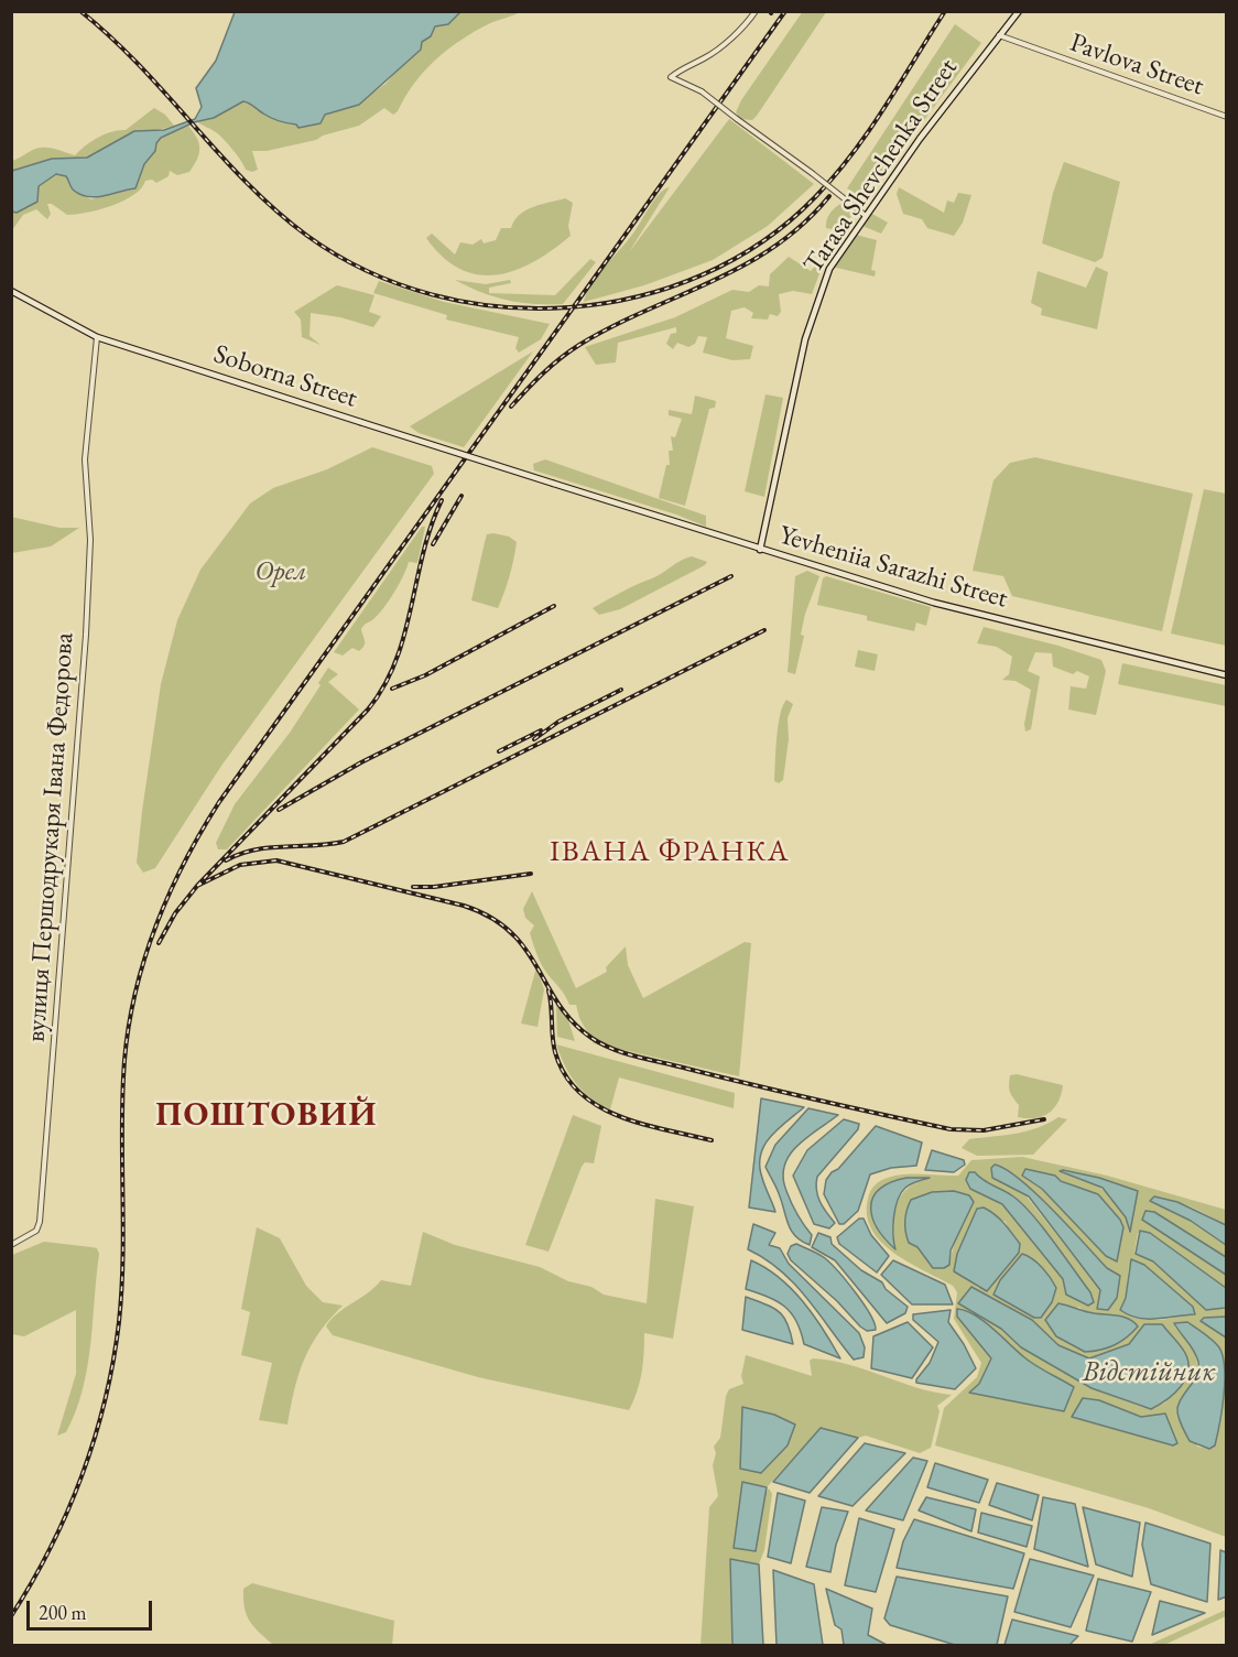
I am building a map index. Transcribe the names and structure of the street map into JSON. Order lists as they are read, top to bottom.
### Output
{
  "streets": {
    "main road": ["Tarasa Shevchenka Street", "Soborna Street", "Yevheniia Sarazhi Street"],
    "street": ["Pavlova Street", "вулиця Першодрукаря Івана Федорова"]
  },
  "crossings": [
    ["Pavlova Street", "Tarasa Shevchenka Street"],
    ["Tarasa Shevchenka Street", "Yevheniia Sarazhi Street"],
    ["Soborna Street", "Yevheniia Sarazhi Street"],
    ["Soborna Street", "вулиця Першодрукаря Івана Федорова"]
  ],
  "districts": ["ІВАНА ФРАНКА", "ПОШТОВИЙ"],
  "water": ["Відстійник"],
  "parks": ["Орел"],
  "scale_bar": "200 m"
}
